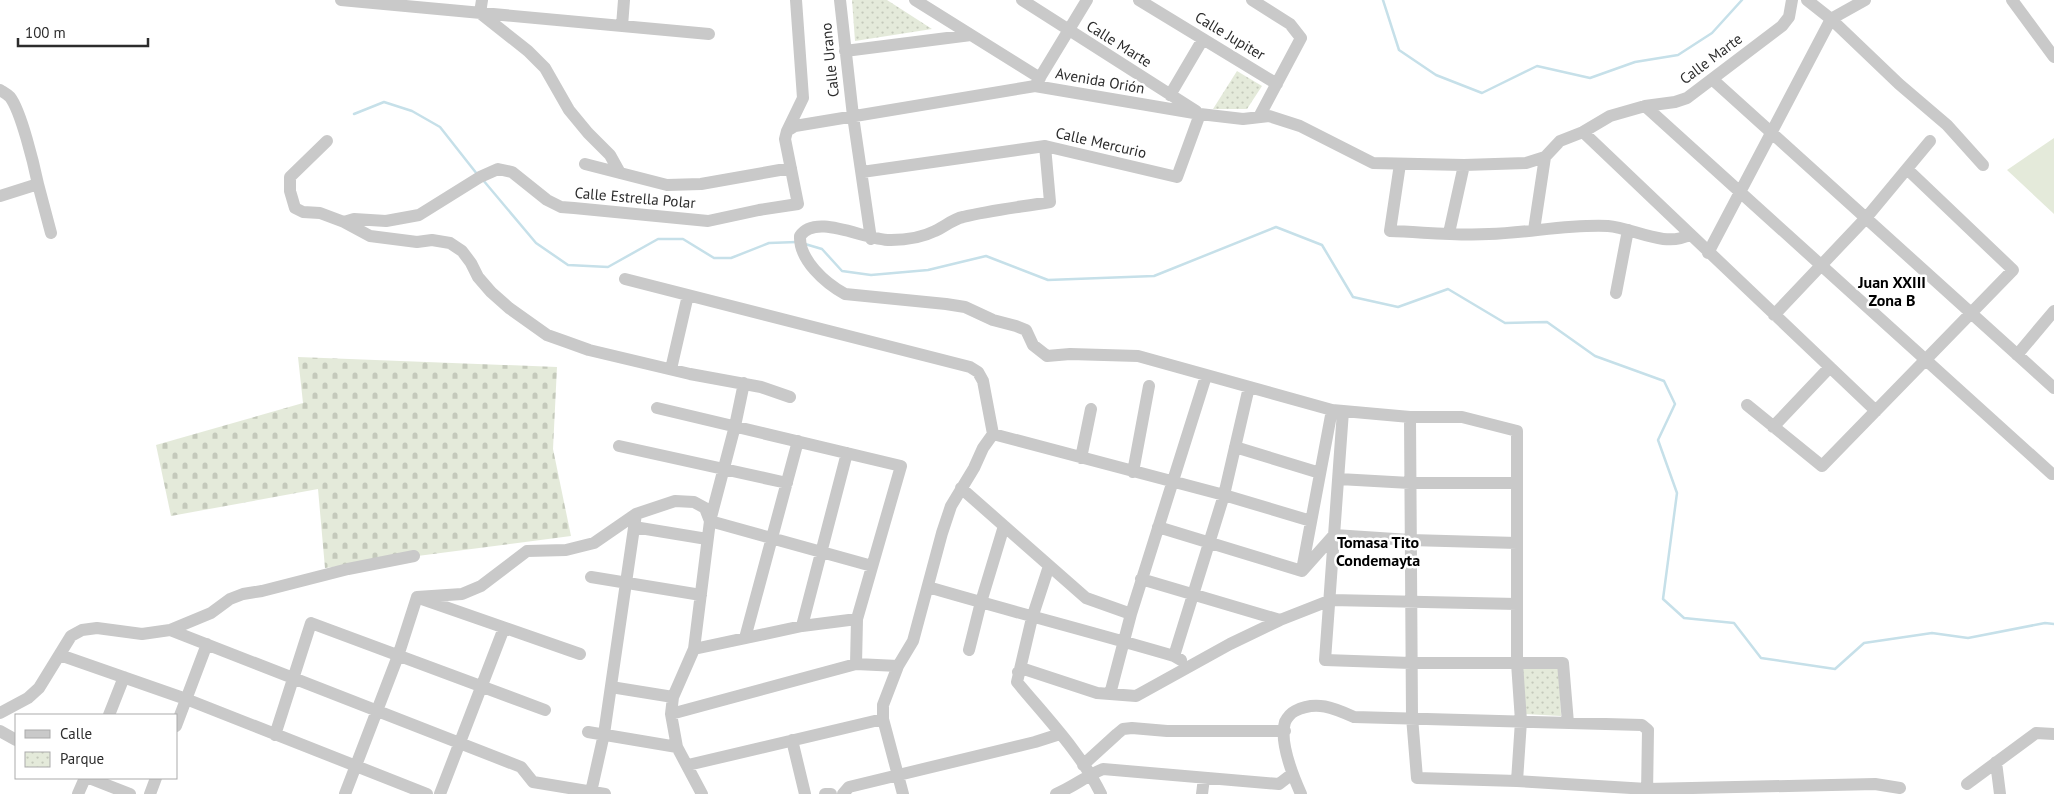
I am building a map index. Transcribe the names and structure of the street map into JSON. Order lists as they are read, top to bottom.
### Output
{
  "streets": {
    "street": [
      "Calle Jupiter",
      "Calle Marte",
      "Calle Urano",
      "Avenida Orión",
      "Calle Mercurio",
      "Calle Estrella Polar"
    ]
  },
  "crossings": [
    ["Calle Marte", "Avenida Orión"],
    ["Calle Marte", "Calle Mercurio"],
    ["Calle Urano", "Avenida Orión"],
    ["Calle Urano", "Calle Mercurio"],
    ["Avenida Orión", "Calle Mercurio"]
  ],
  "districts": ["Juan XXIII Zona B", "Tomasa Tito Condemayta"],
  "legend": ["Calle", "Parque"],
  "scale_bar": "100 m"
}
